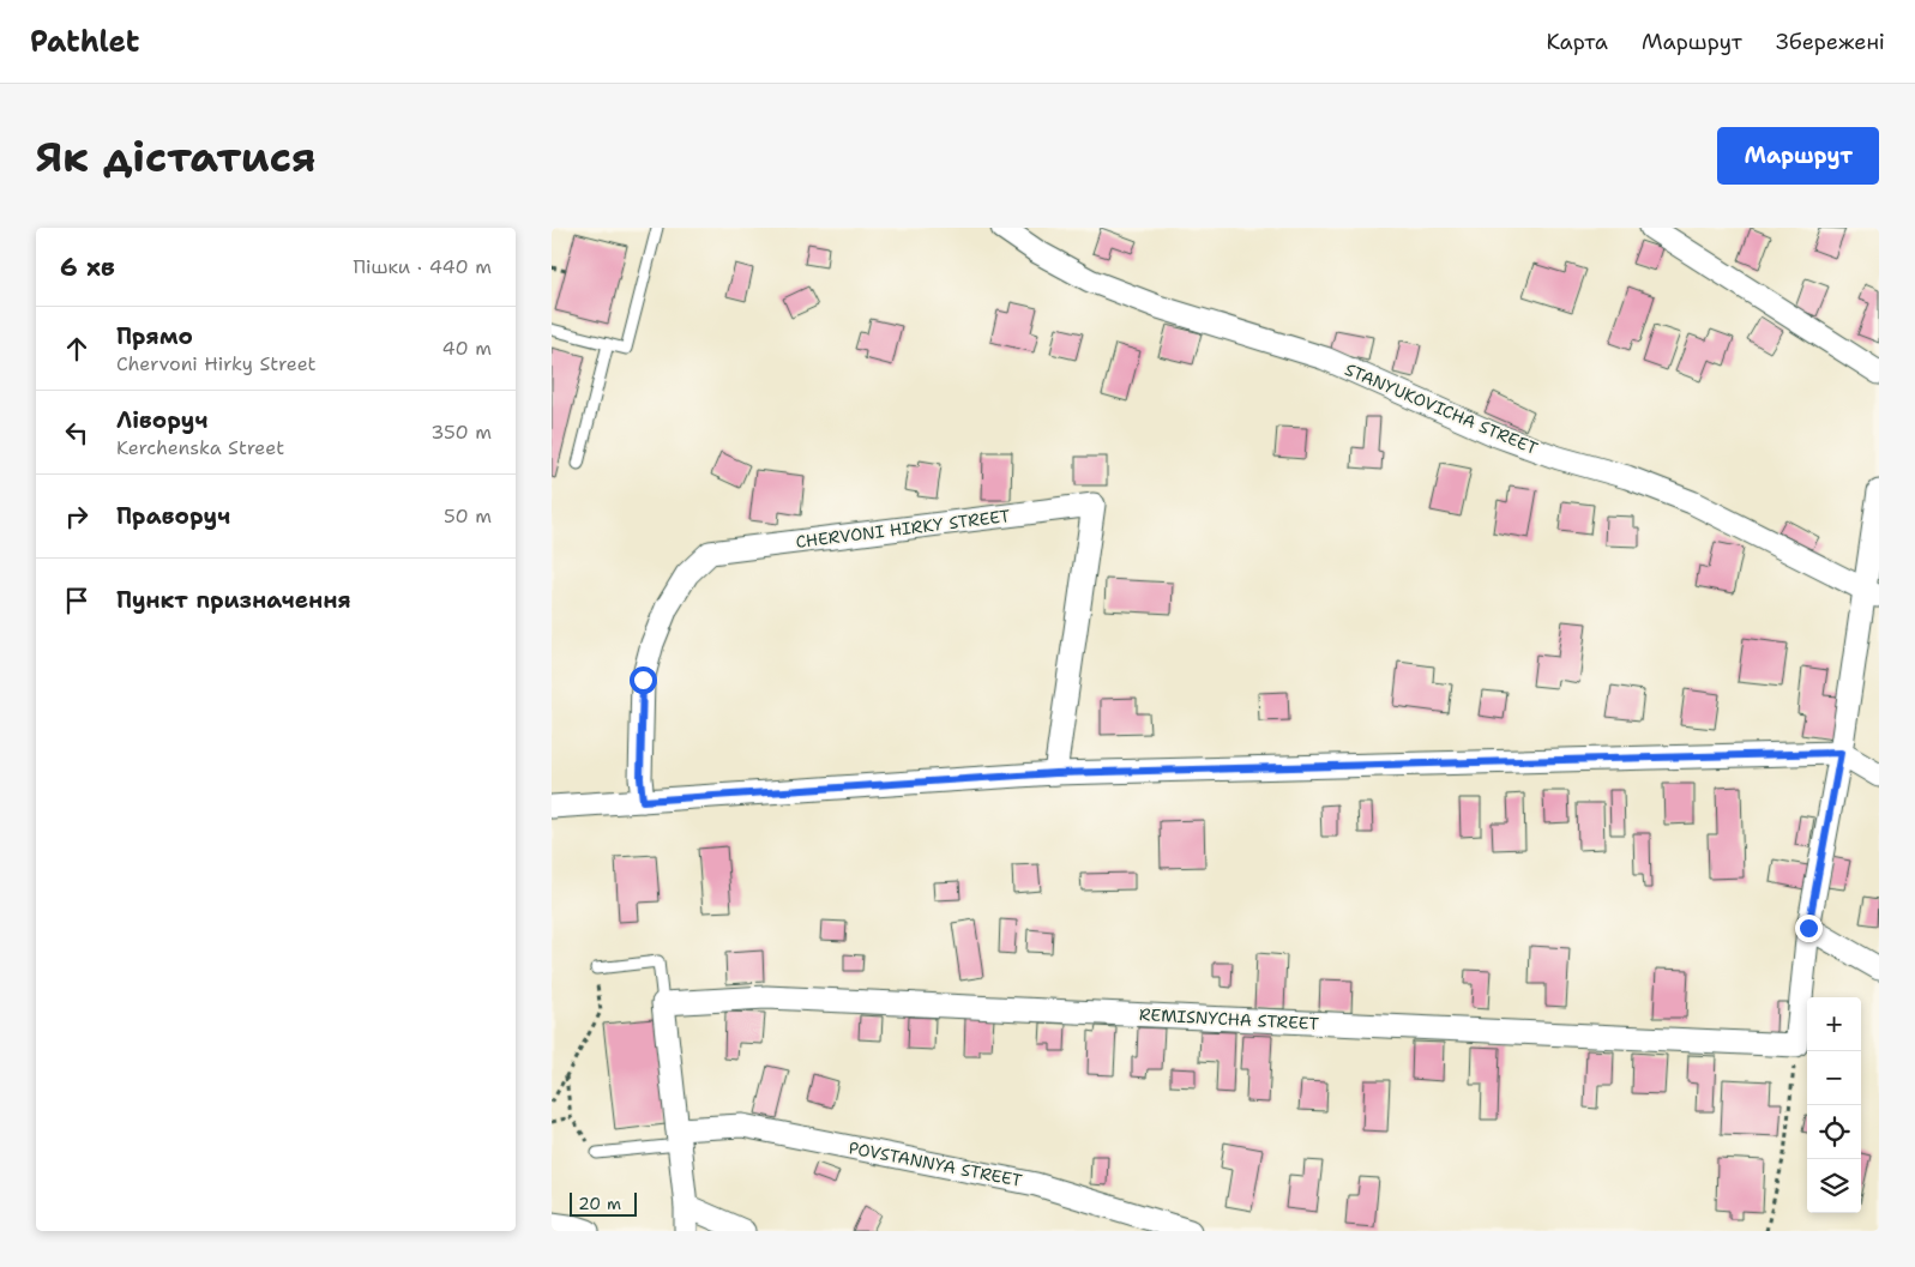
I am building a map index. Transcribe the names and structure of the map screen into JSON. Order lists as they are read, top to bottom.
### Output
{
  "streets": {
    "street": [
      "STANYUKOVICHA STREET",
      "CHERVONI HIRKY STREET",
      "REMISNYCHA STREET",
      "POVSTANNYA STREET"
    ]
  },
  "scale_bar": "20 m",
  "page": {
    "header": "Pathlet",
    "nav": ["Карта", "Маршрут", "Збережені"],
    "buttons": "Маршрут",
    "title": "Як дістатися",
    "heading": ["6 хв", "Пішки · 440 m"],
    "list": [
      ["Прямо", "Chervoni Hirky Street", "40 m"],
      ["Ліворуч", "Kerchenska Street", "350 m"],
      ["Праворуч", "50 m"],
      "Пункт призначення"
    ],
    "map_buttons": ["+", "−"],
    "scale": "20 m"
  }
}
